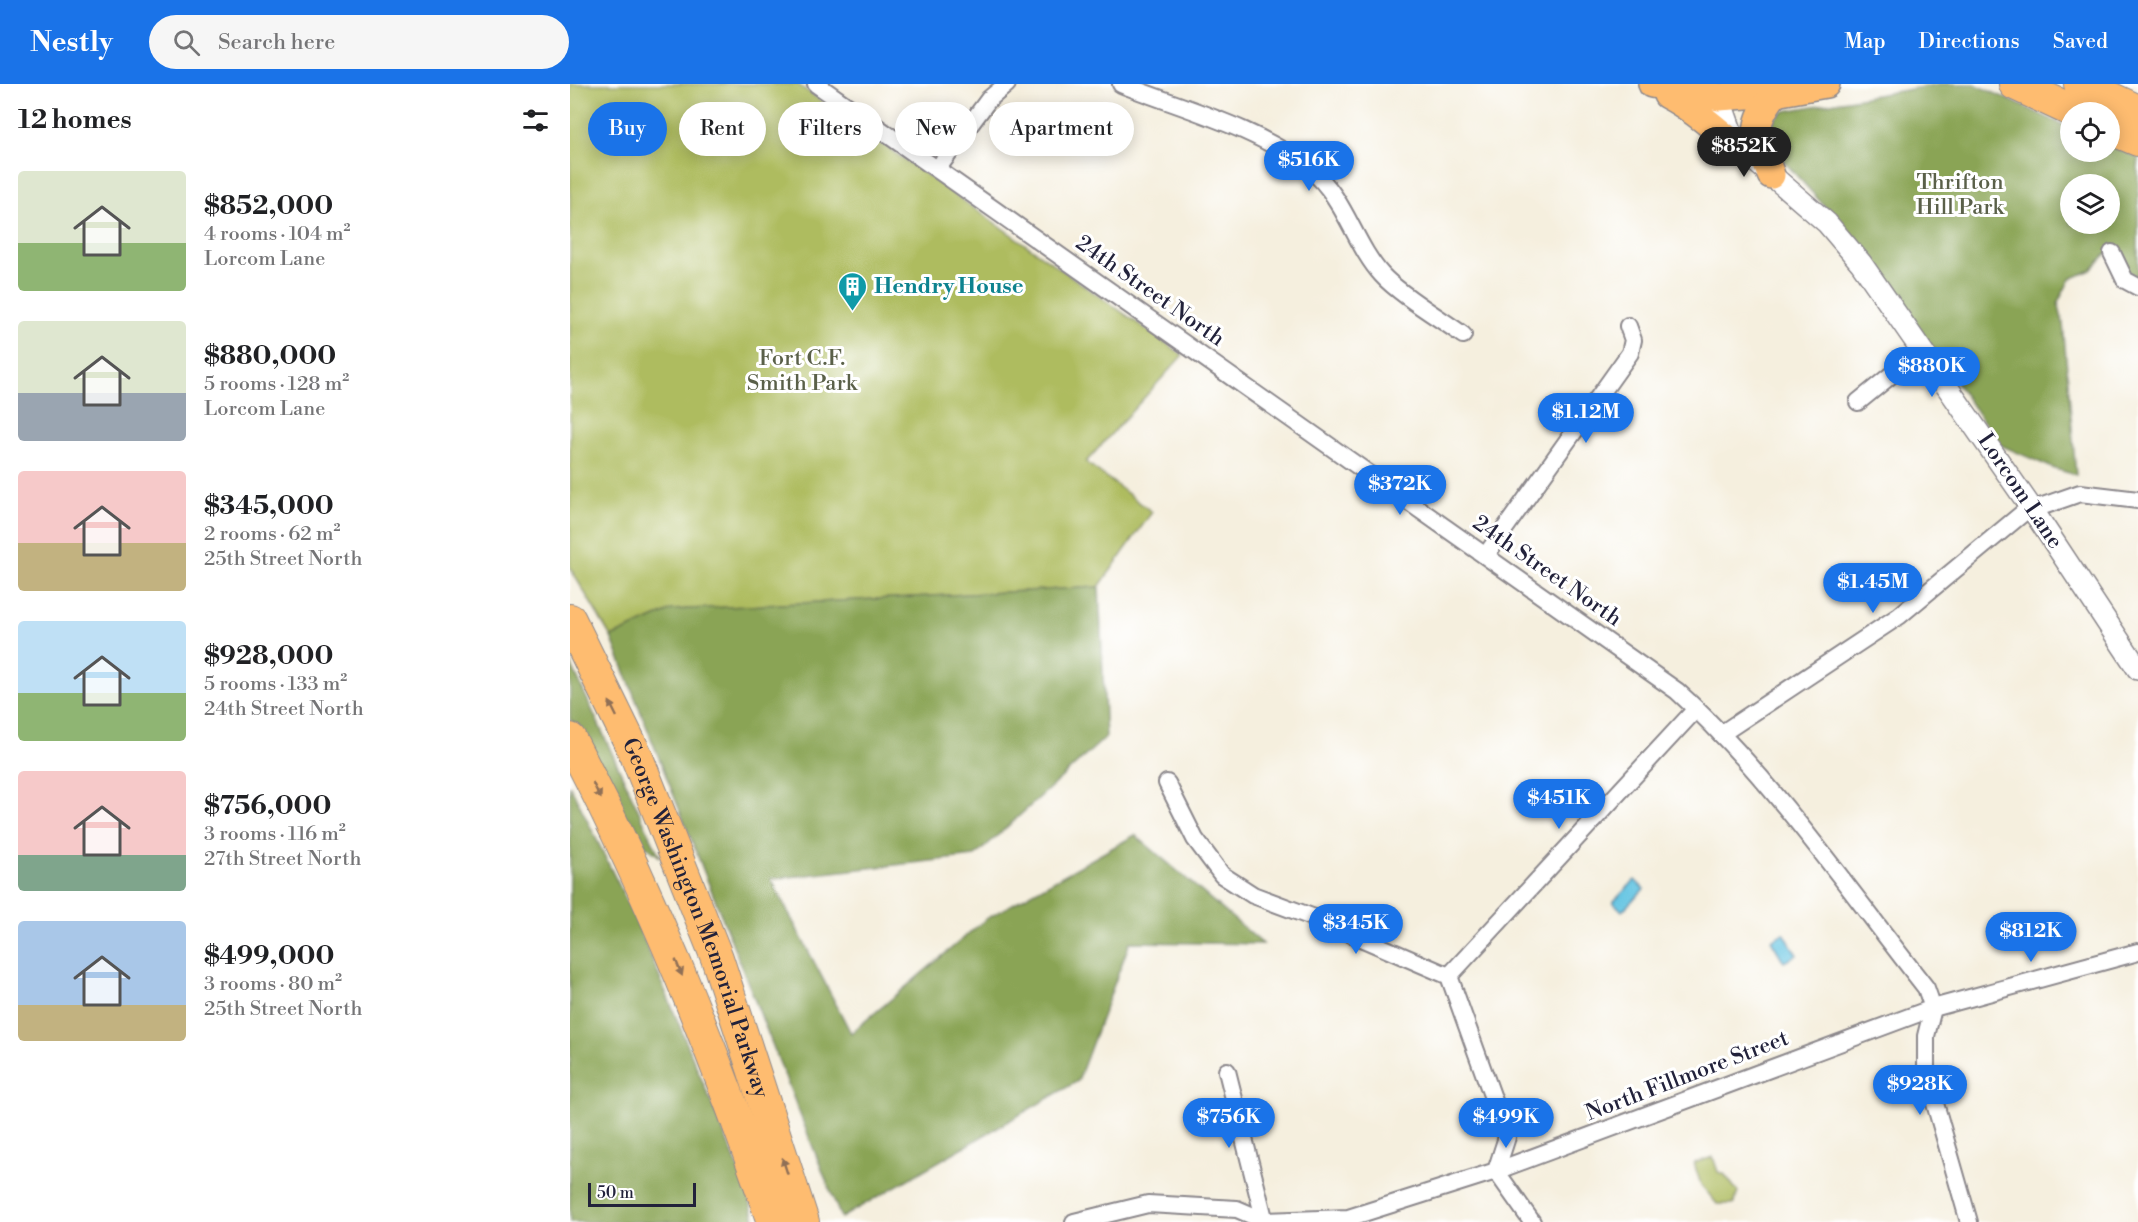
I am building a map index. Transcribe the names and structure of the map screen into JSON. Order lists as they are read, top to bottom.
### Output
{
  "streets": {
    "highway": ["George Washington Memorial Parkway"],
    "street": ["24th Street North", "Lorcom Lane", "North Fillmore Street"]
  },
  "crossings": [
    ["24th Street North", "North Fillmore Street"]
  ],
  "parks": ["Thrifton Hill Park", "Fort C.F. Smith Park"],
  "places": {
    "building": ["Hendry House"]
  },
  "scale_bar": "50 m",
  "page": {
    "header": "Nestly",
    "search": "Search here",
    "nav": ["Map", "Directions", "Saved"],
    "heading": "12 homes",
    "chip": [
      "Buy",
      "Rent",
      "Filters",
      "New",
      "Apartment"
    ],
    "price": [
      "$852K",
      "$516K",
      "$880K",
      "$1.12M",
      "$372K",
      "$1.45M",
      "$451K",
      "$345K",
      "$812K",
      "$928K",
      "$756K",
      "$499K"
    ],
    "list": [
      {
        "name": "$852,000",
        "note": "4 rooms · 104 m² · Lorcom Lane"
      },
      {
        "name": "$880,000",
        "note": "5 rooms · 128 m² · Lorcom Lane"
      },
      {
        "name": "$345,000",
        "note": "2 rooms · 62 m² · 25th Street North"
      },
      {
        "name": "$928,000",
        "note": "5 rooms · 133 m² · 24th Street North"
      },
      {
        "name": "$756,000",
        "note": "3 rooms · 116 m² · 27th Street North"
      },
      {
        "name": "$499,000",
        "note": "3 rooms · 80 m² · 25th Street North"
      }
    ],
    "scale": "50 m"
  }
}
